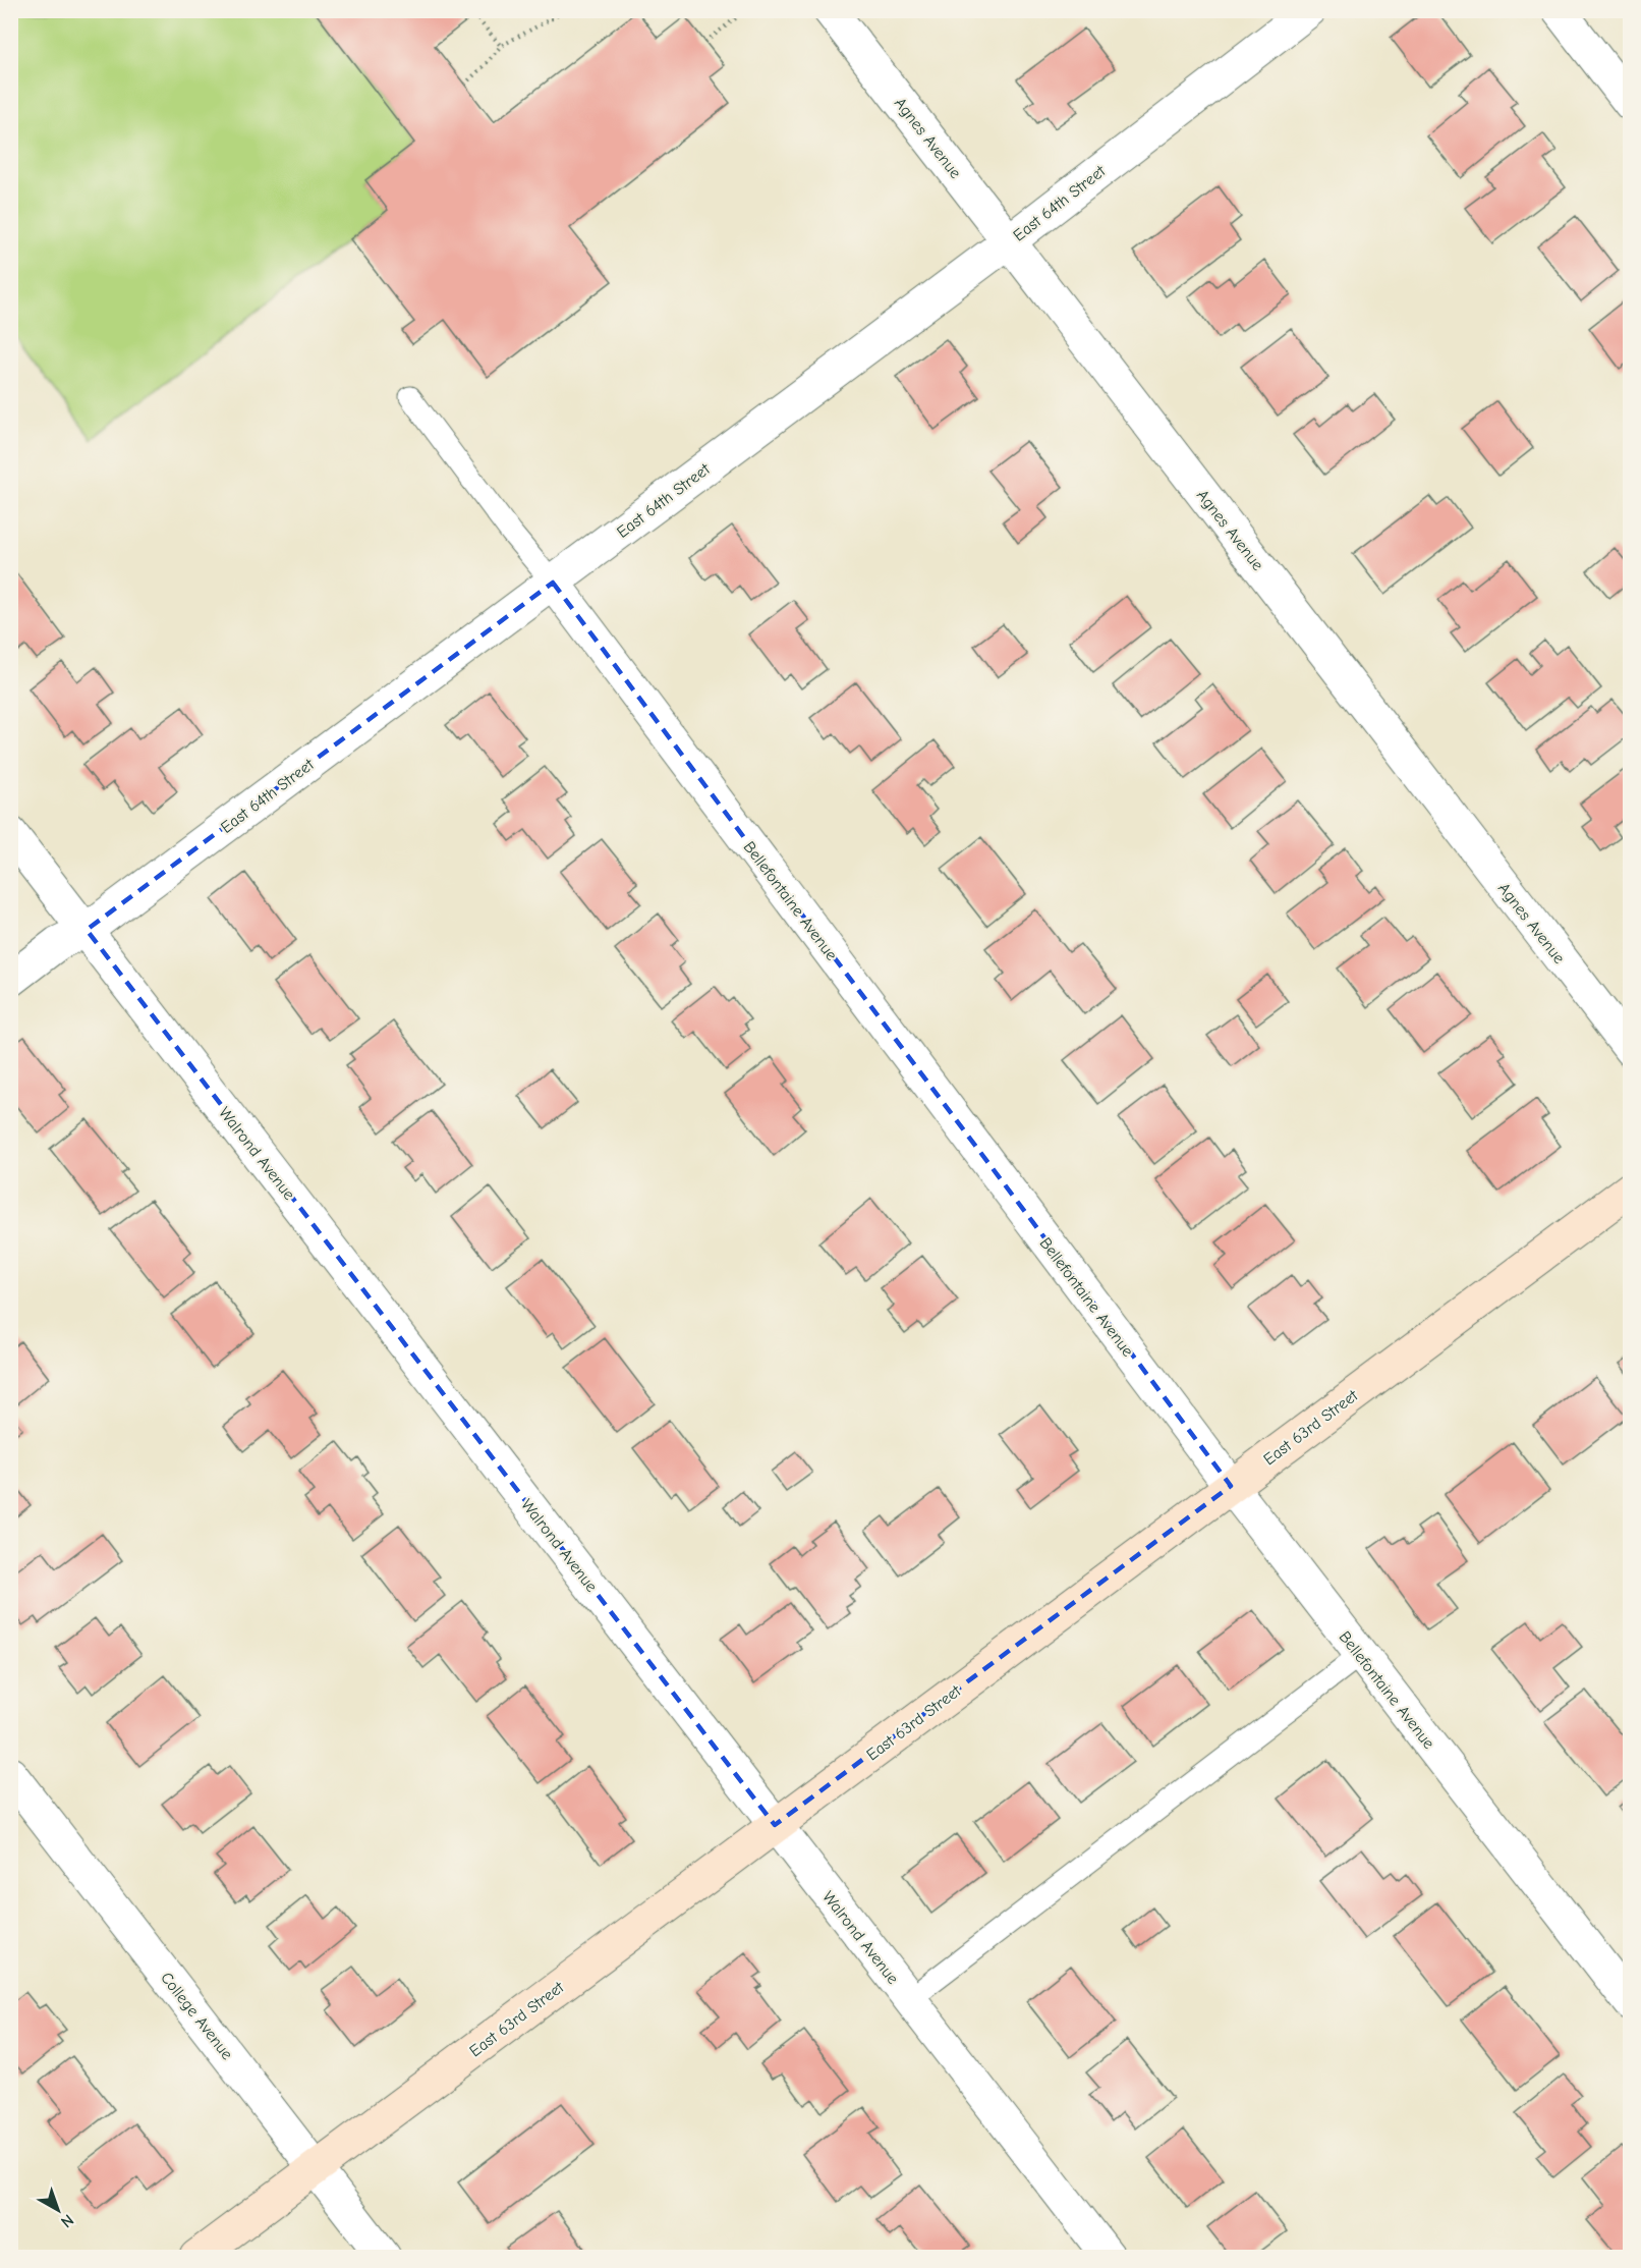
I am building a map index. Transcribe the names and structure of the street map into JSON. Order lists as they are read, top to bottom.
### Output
{
  "streets": {
    "main road": ["East 63rd Street"],
    "street": [
      "Agnes Avenue",
      "East 64th Street",
      "Bellefontaine Avenue",
      "Walrond Avenue",
      "College Avenue"
    ]
  },
  "crossings": [
    ["Agnes Avenue", "East 64th Street"],
    ["East 64th Street", "Bellefontaine Avenue"],
    ["East 64th Street", "Walrond Avenue"],
    ["Bellefontaine Avenue", "East 63rd Street"],
    ["Walrond Avenue", "East 63rd Street"],
    ["East 63rd Street", "College Avenue"]
  ],
  "north": "bottom right"
}
